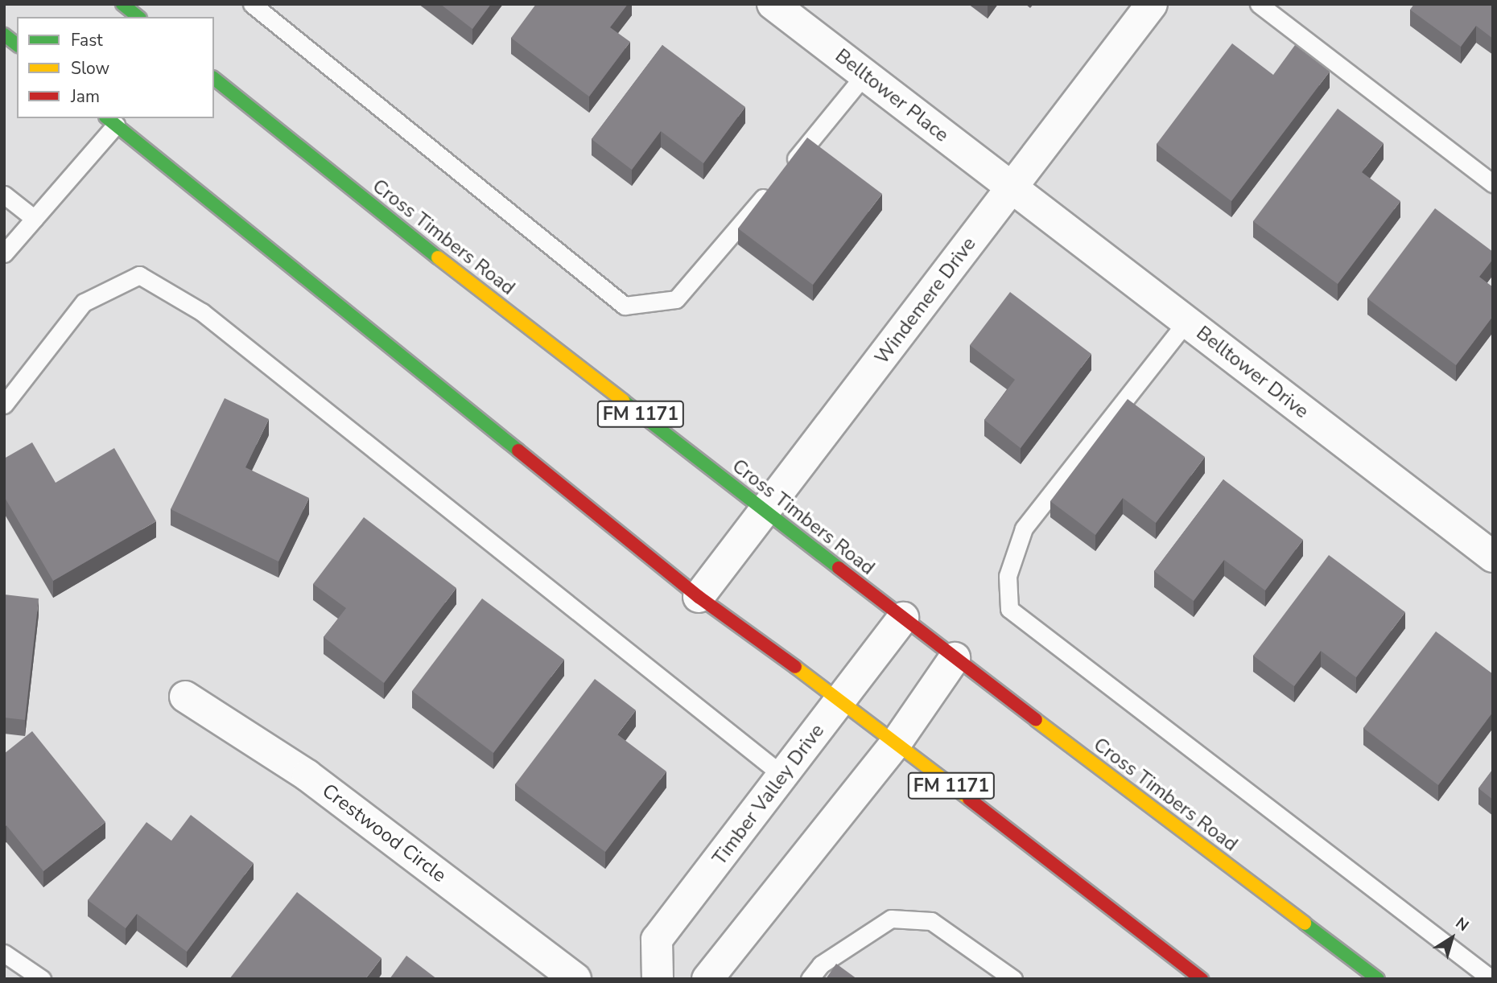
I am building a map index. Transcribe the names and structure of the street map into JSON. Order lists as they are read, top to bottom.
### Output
{
  "streets": {
    "main road": ["Cross Timbers Road", "FM 1171"],
    "street": [
      "Belltower Place",
      "Windemere Drive",
      "Belltower Drive",
      "Timber Valley Drive",
      "Crestwood Circle"
    ]
  },
  "crossings": [
    ["Belltower Place", "Windemere Drive"],
    ["Belltower Place", "Belltower Drive"],
    ["Cross Timbers Road", "Windemere Drive"],
    ["Cross Timbers Road", "Timber Valley Drive"],
    ["Windemere Drive", "Belltower Drive"],
    ["Windemere Drive", "FM 1171"],
    ["FM 1171", "Timber Valley Drive"]
  ],
  "legend": ["Fast", "Slow", "Jam"],
  "north": "top right"
}
